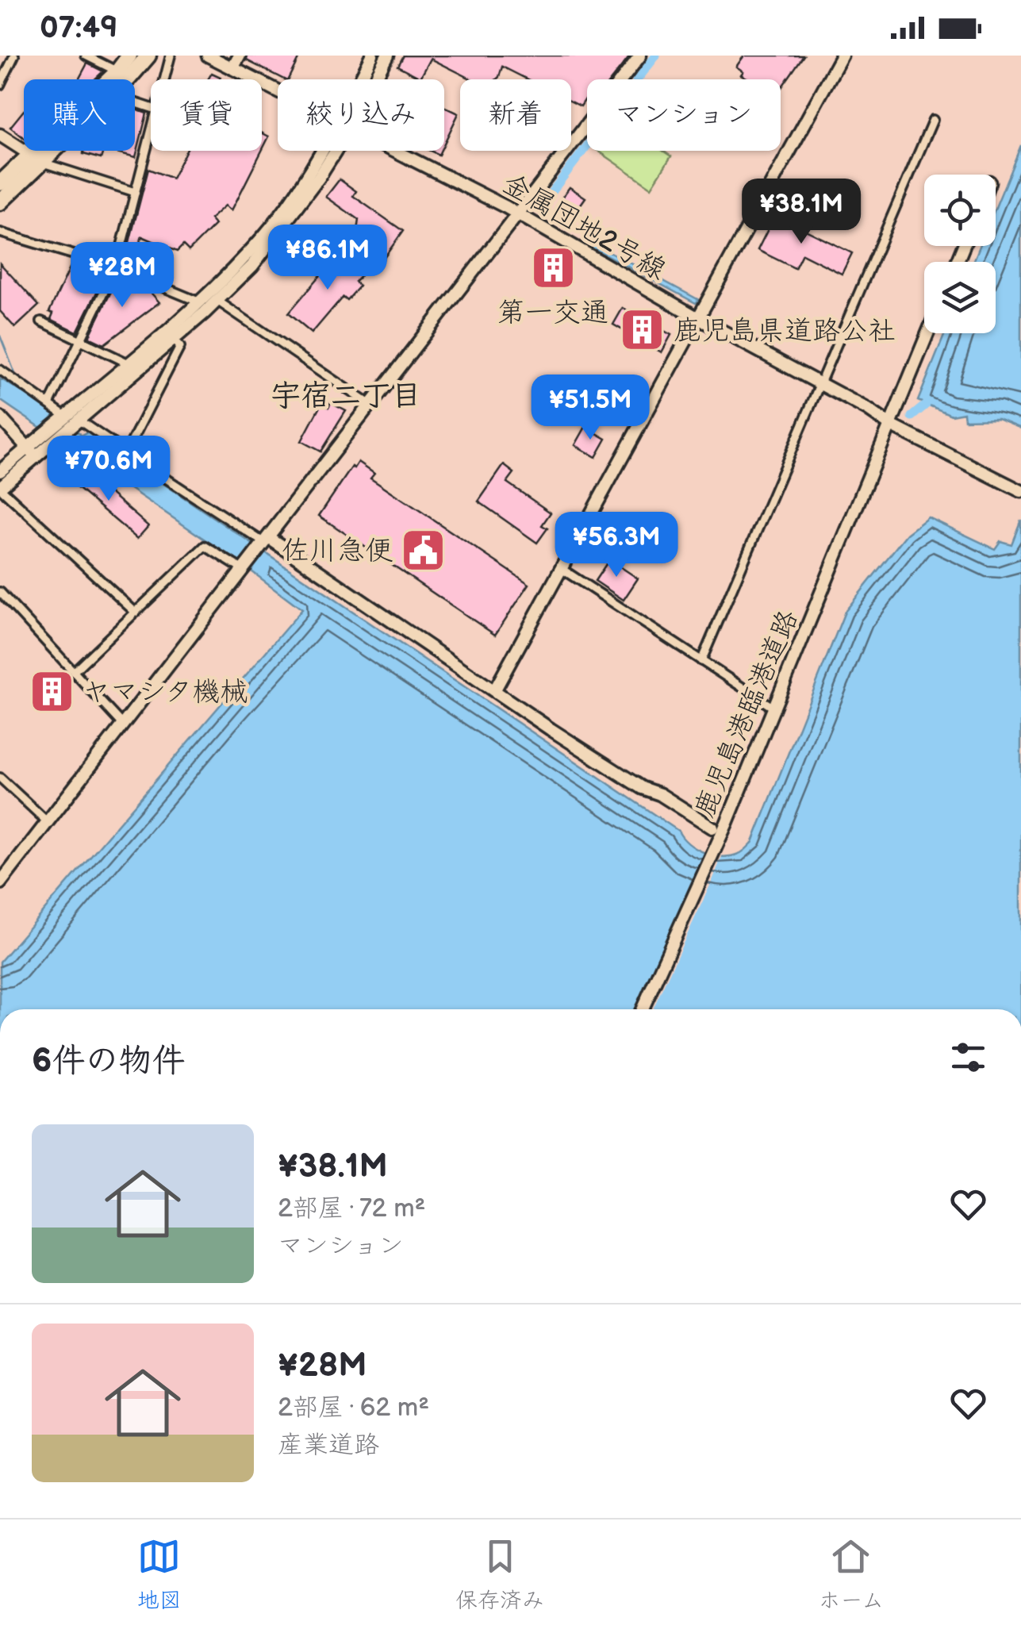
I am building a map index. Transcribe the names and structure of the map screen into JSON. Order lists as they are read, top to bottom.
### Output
{
  "streets": {
    "street": ["金属団地2号線", "鹿児島港臨港道路"]
  },
  "crossings": [
    ["金属団地2号線", "鹿児島港臨港道路"]
  ],
  "districts": ["宇宿二丁目"],
  "places": {
    "building": ["第一交通", "鹿児島県道路公社", "ヤマシタ機械"],
    "public building": ["佐川急便"]
  },
  "page": {
    "status": "07:49",
    "chip": [
      "購入",
      "賃貸",
      "絞り込み",
      "新着",
      "マンション"
    ],
    "price": [
      "¥38.1M",
      "¥86.1M",
      "¥28M",
      "¥51.5M",
      "¥70.6M",
      "¥56.3M"
    ],
    "heading": "6件の物件",
    "list": [
      {
        "name": "¥38.1M",
        "note": "2部屋 · 72 m² · マンション"
      },
      {
        "name": "¥28M",
        "note": "2部屋 · 62 m² · 産業道路"
      }
    ],
    "tabs": ["地図", "保存済み", "ホーム"]
  }
}
